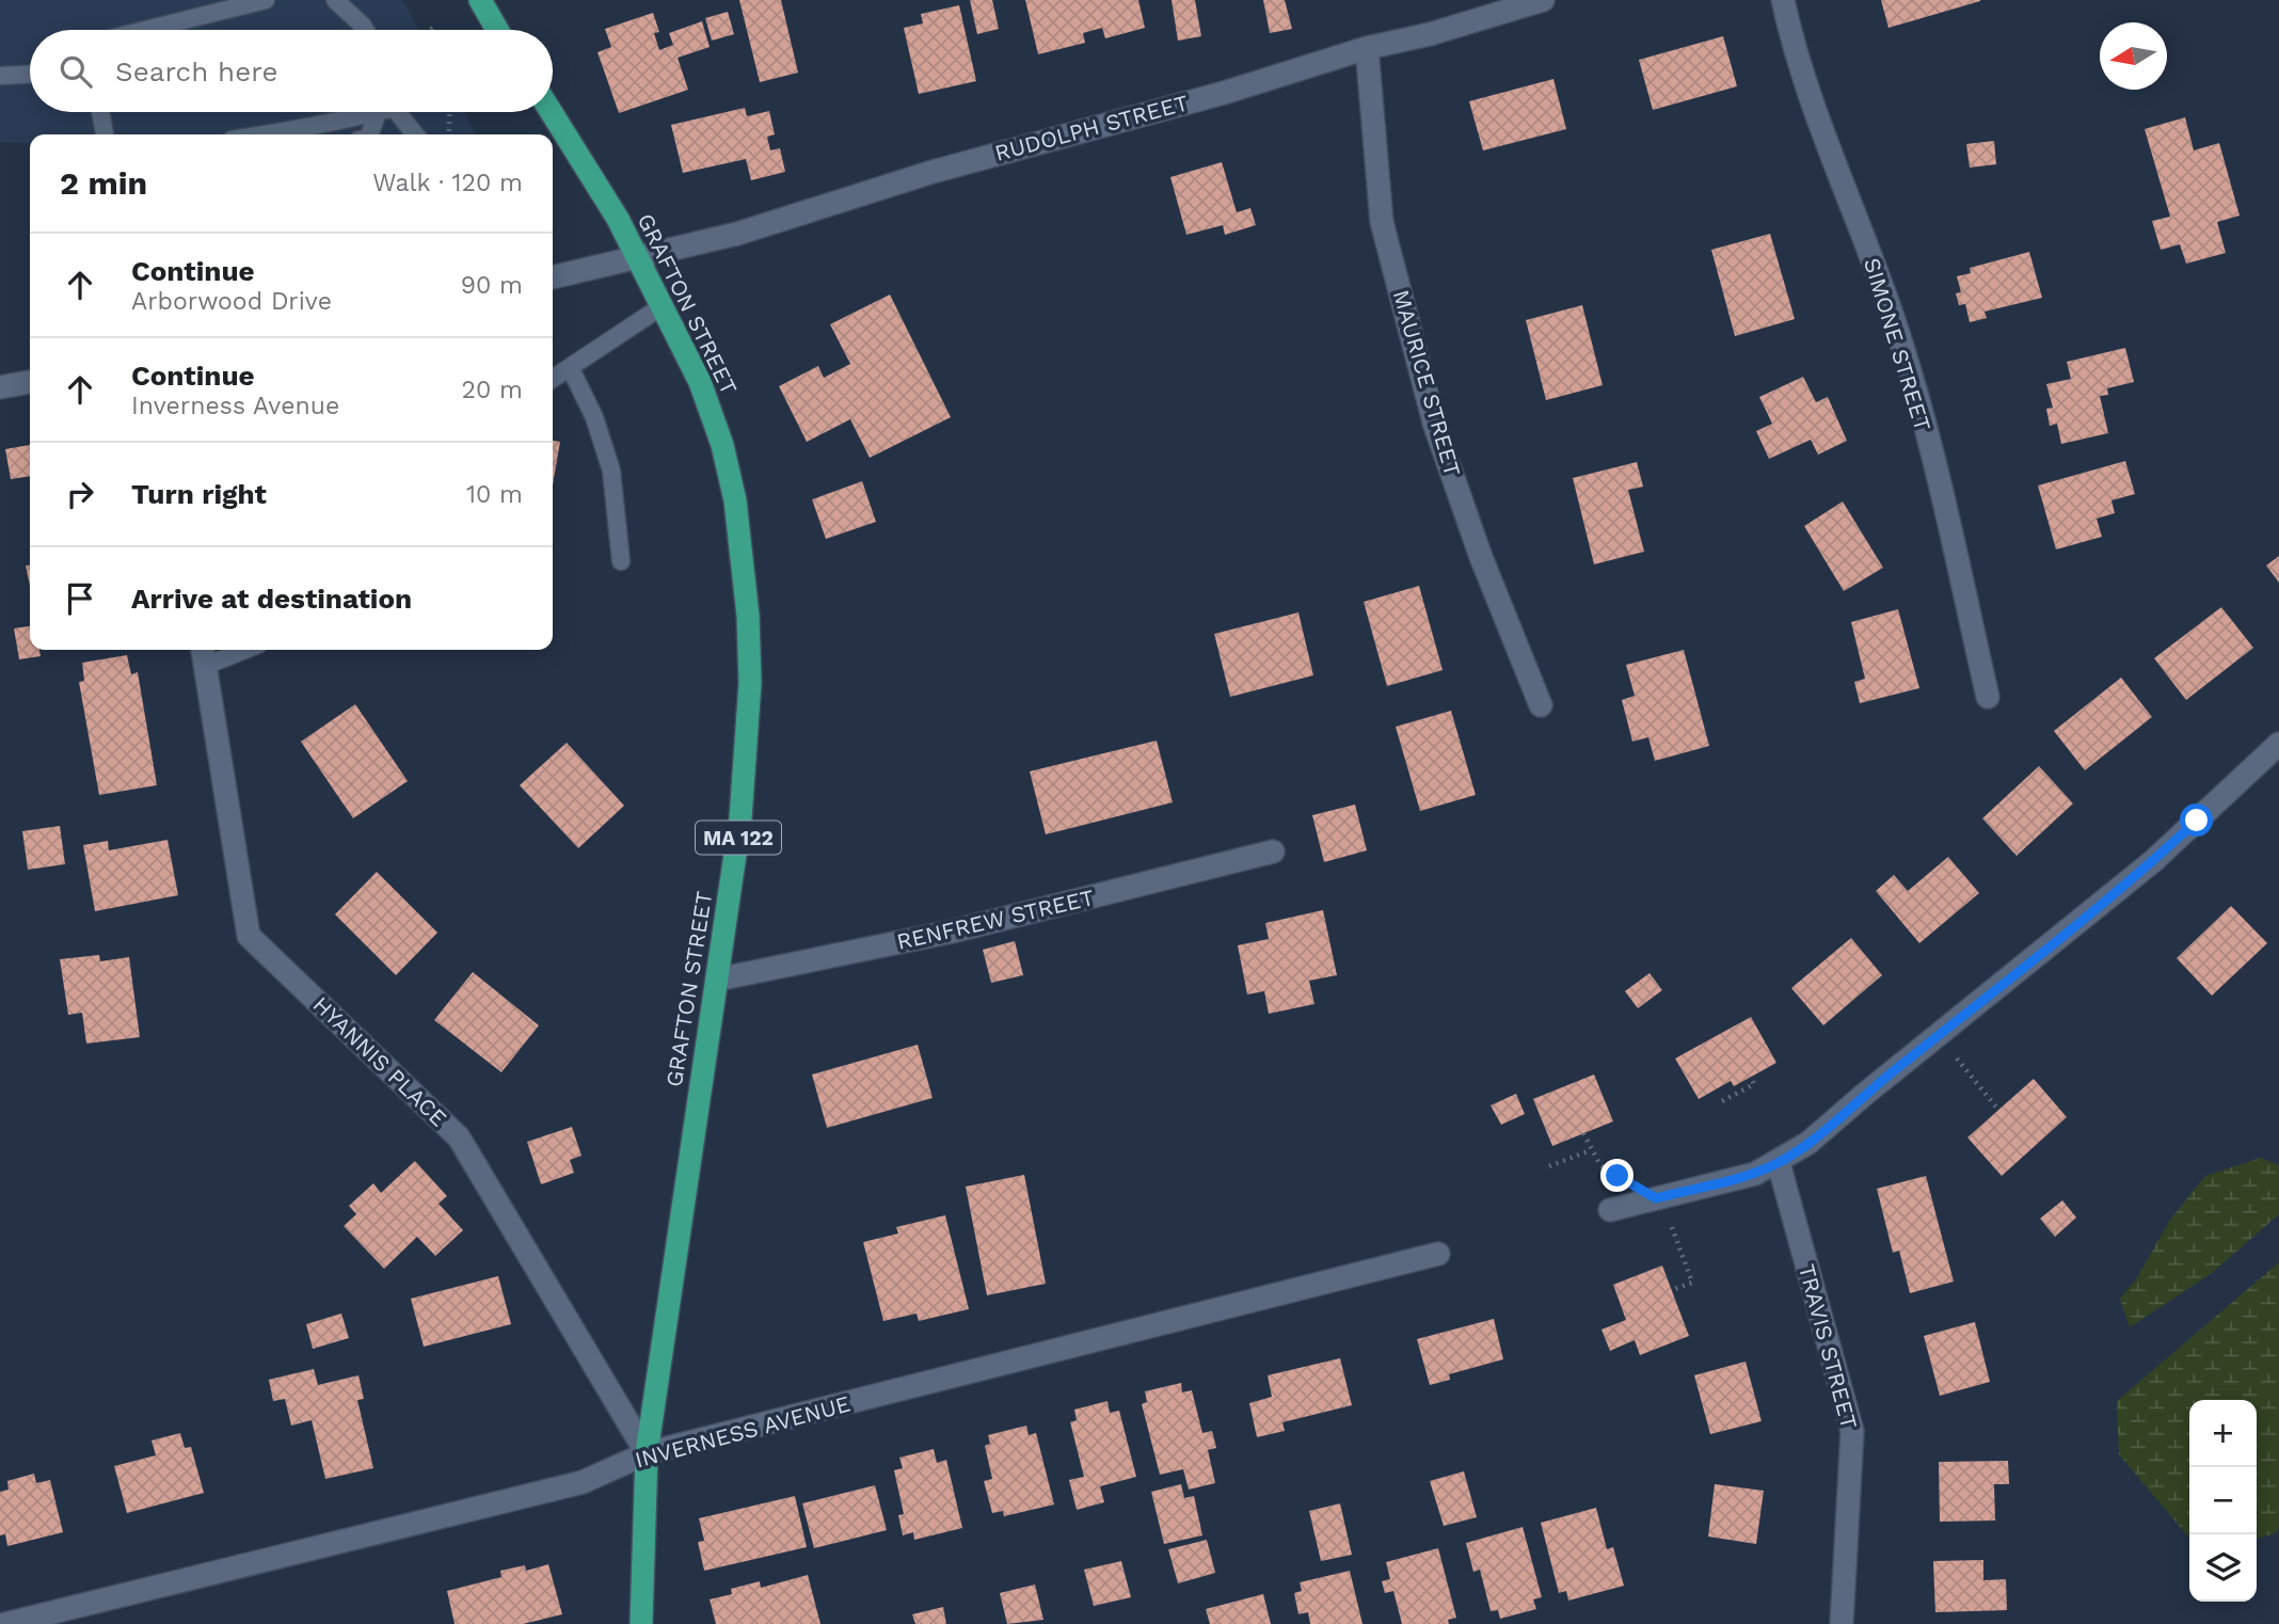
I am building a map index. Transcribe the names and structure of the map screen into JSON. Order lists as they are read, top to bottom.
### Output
{
  "streets": {
    "highway": ["GRAFTON STREET", "MA 122"],
    "street": [
      "RUDOLPH STREET",
      "SIMONE STREET",
      "MAURICE STREET",
      "RENFREW STREET",
      "HYANNIS PLACE",
      "TRAVIS STREET",
      "INVERNESS AVENUE"
    ]
  },
  "crossings": [
    ["RUDOLPH STREET", "GRAFTON STREET"],
    ["RUDOLPH STREET", "MAURICE STREET"],
    ["GRAFTON STREET", "RENFREW STREET"],
    ["GRAFTON STREET", "HYANNIS PLACE"],
    ["GRAFTON STREET", "INVERNESS AVENUE"],
    ["HYANNIS PLACE", "INVERNESS AVENUE"]
  ],
  "north": "left",
  "page": {
    "search": "Search here",
    "heading": ["2 min", "Walk · 120 m"],
    "list": [
      ["Continue", "Arborwood Drive", "90 m"],
      ["Continue", "Inverness Avenue", "20 m"],
      ["Turn right", "10 m"],
      "Arrive at destination"
    ],
    "map_buttons": ["+", "−"]
  }
}
